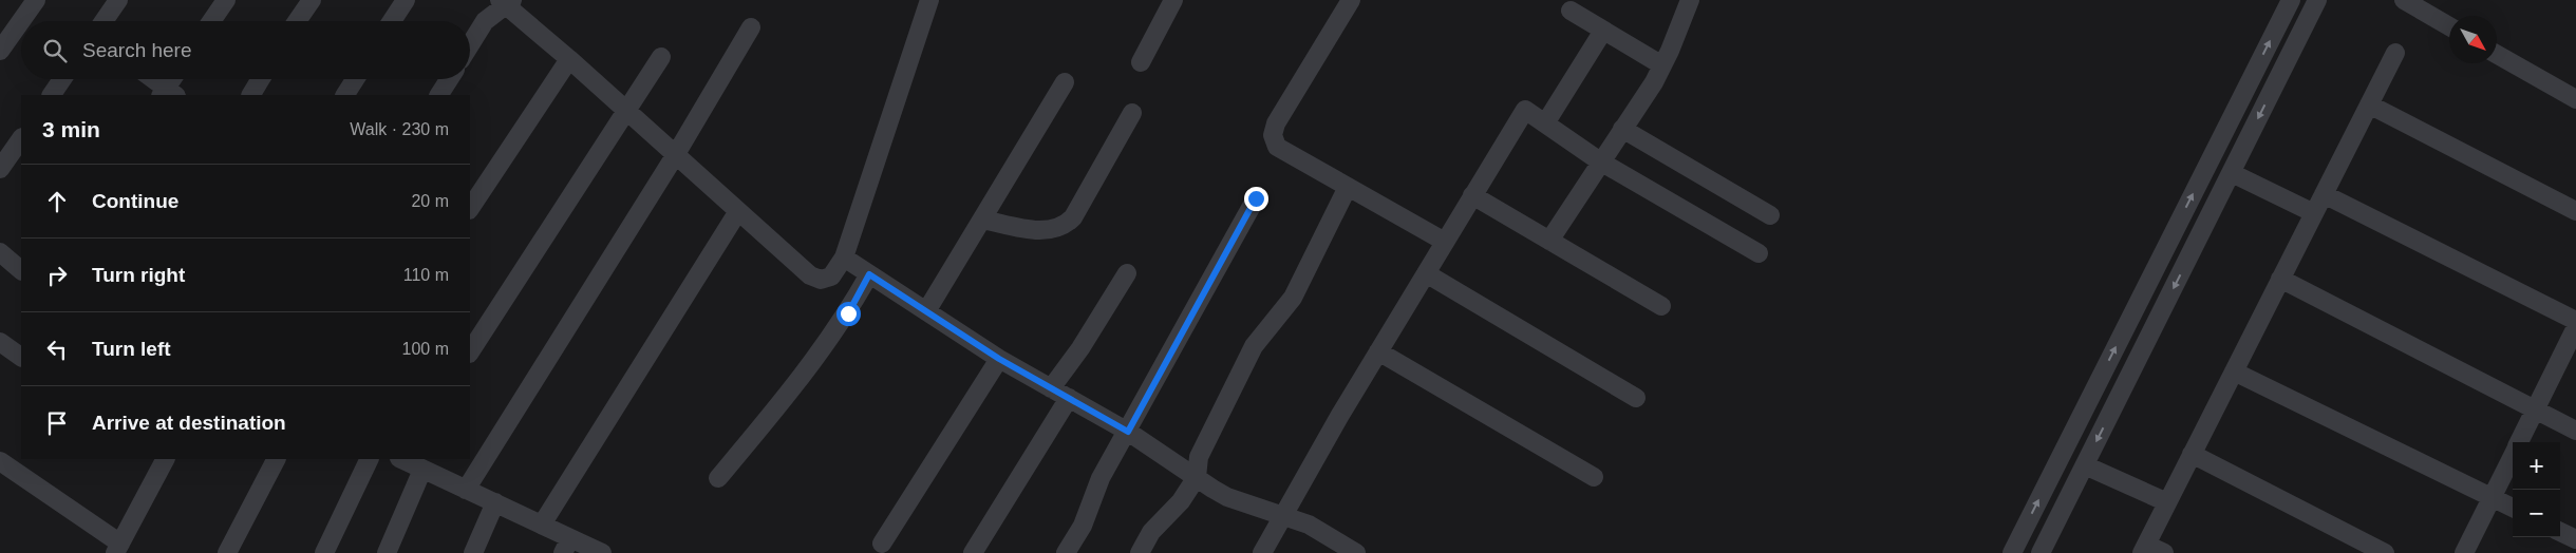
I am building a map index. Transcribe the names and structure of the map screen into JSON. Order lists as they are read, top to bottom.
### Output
{
  "north": "bottom right",
  "page": {
    "search": "Search here",
    "heading": ["3 min", "Walk · 230 m"],
    "list": [
      ["Continue", "20 m"],
      ["Turn right", "110 m"],
      ["Turn left", "100 m"],
      "Arrive at destination"
    ],
    "map_buttons": ["+", "−"]
  }
}
